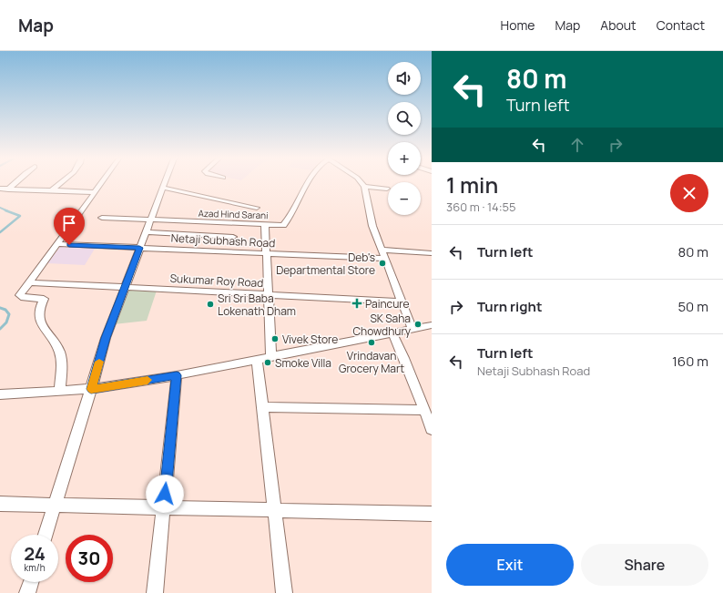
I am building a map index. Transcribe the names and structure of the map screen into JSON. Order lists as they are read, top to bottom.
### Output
{
  "streets": {
    "street": ["Azad Hind Sarani", "Netaji Subhash Road", "Sukumar Roy Road"]
  },
  "places": {
    "other": [
      "Deb's Departmental Store",
      "Sri Sri Baba Lokenath Dham",
      "SK Saha Chowdhury",
      "Vivek Store",
      "Vrindavan Grocery Mart",
      "Smoke Villa"
    ],
    "health": ["Paincure"]
  },
  "page": {
    "header": "Map",
    "nav": [
      "Home",
      "Map",
      "About",
      "Contact"
    ],
    "turn": ["80 m", "Turn left"],
    "map_buttons": ["+", "−"],
    "heading": ["1 min", "360 m · 14:55"],
    "list": [
      {
        "name": "Turn left",
        "value": "80 m"
      },
      {
        "name": "Turn right",
        "value": "50 m"
      },
      {
        "name": "Turn left",
        "note": "Netaji Subhash Road",
        "value": "160 m"
      }
    ],
    "speed": "24 km/h",
    "limit": "30",
    "buttons": ["Exit", "Share"]
  }
}
